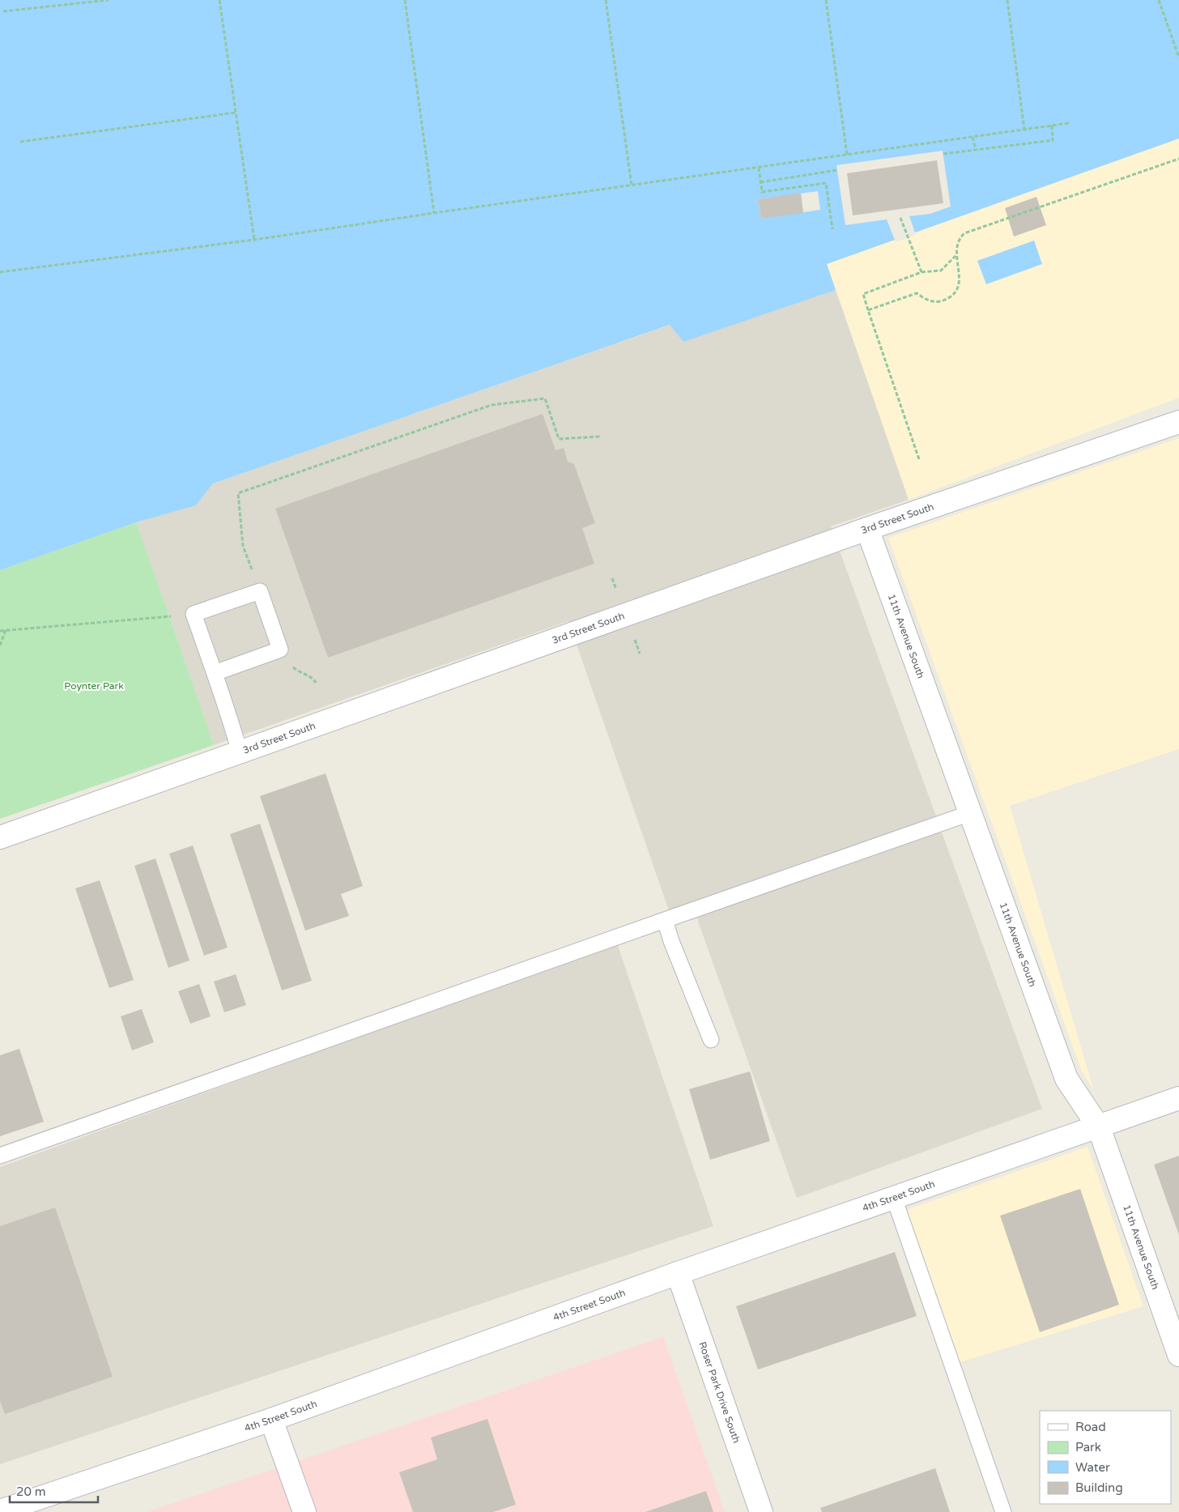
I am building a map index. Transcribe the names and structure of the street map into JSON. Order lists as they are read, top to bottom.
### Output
{
  "streets": {
    "street": [
      "3rd Street South",
      "11th Avenue South",
      "4th Street South",
      "Roser Park Drive South"
    ]
  },
  "crossings": [
    ["3rd Street South", "11th Avenue South"],
    ["11th Avenue South", "4th Street South"],
    ["4th Street South", "Roser Park Drive South"]
  ],
  "parks": ["Poynter Park"],
  "legend": [
    "Road",
    "Park",
    "Water",
    "Building"
  ],
  "scale_bar": "20 m"
}
